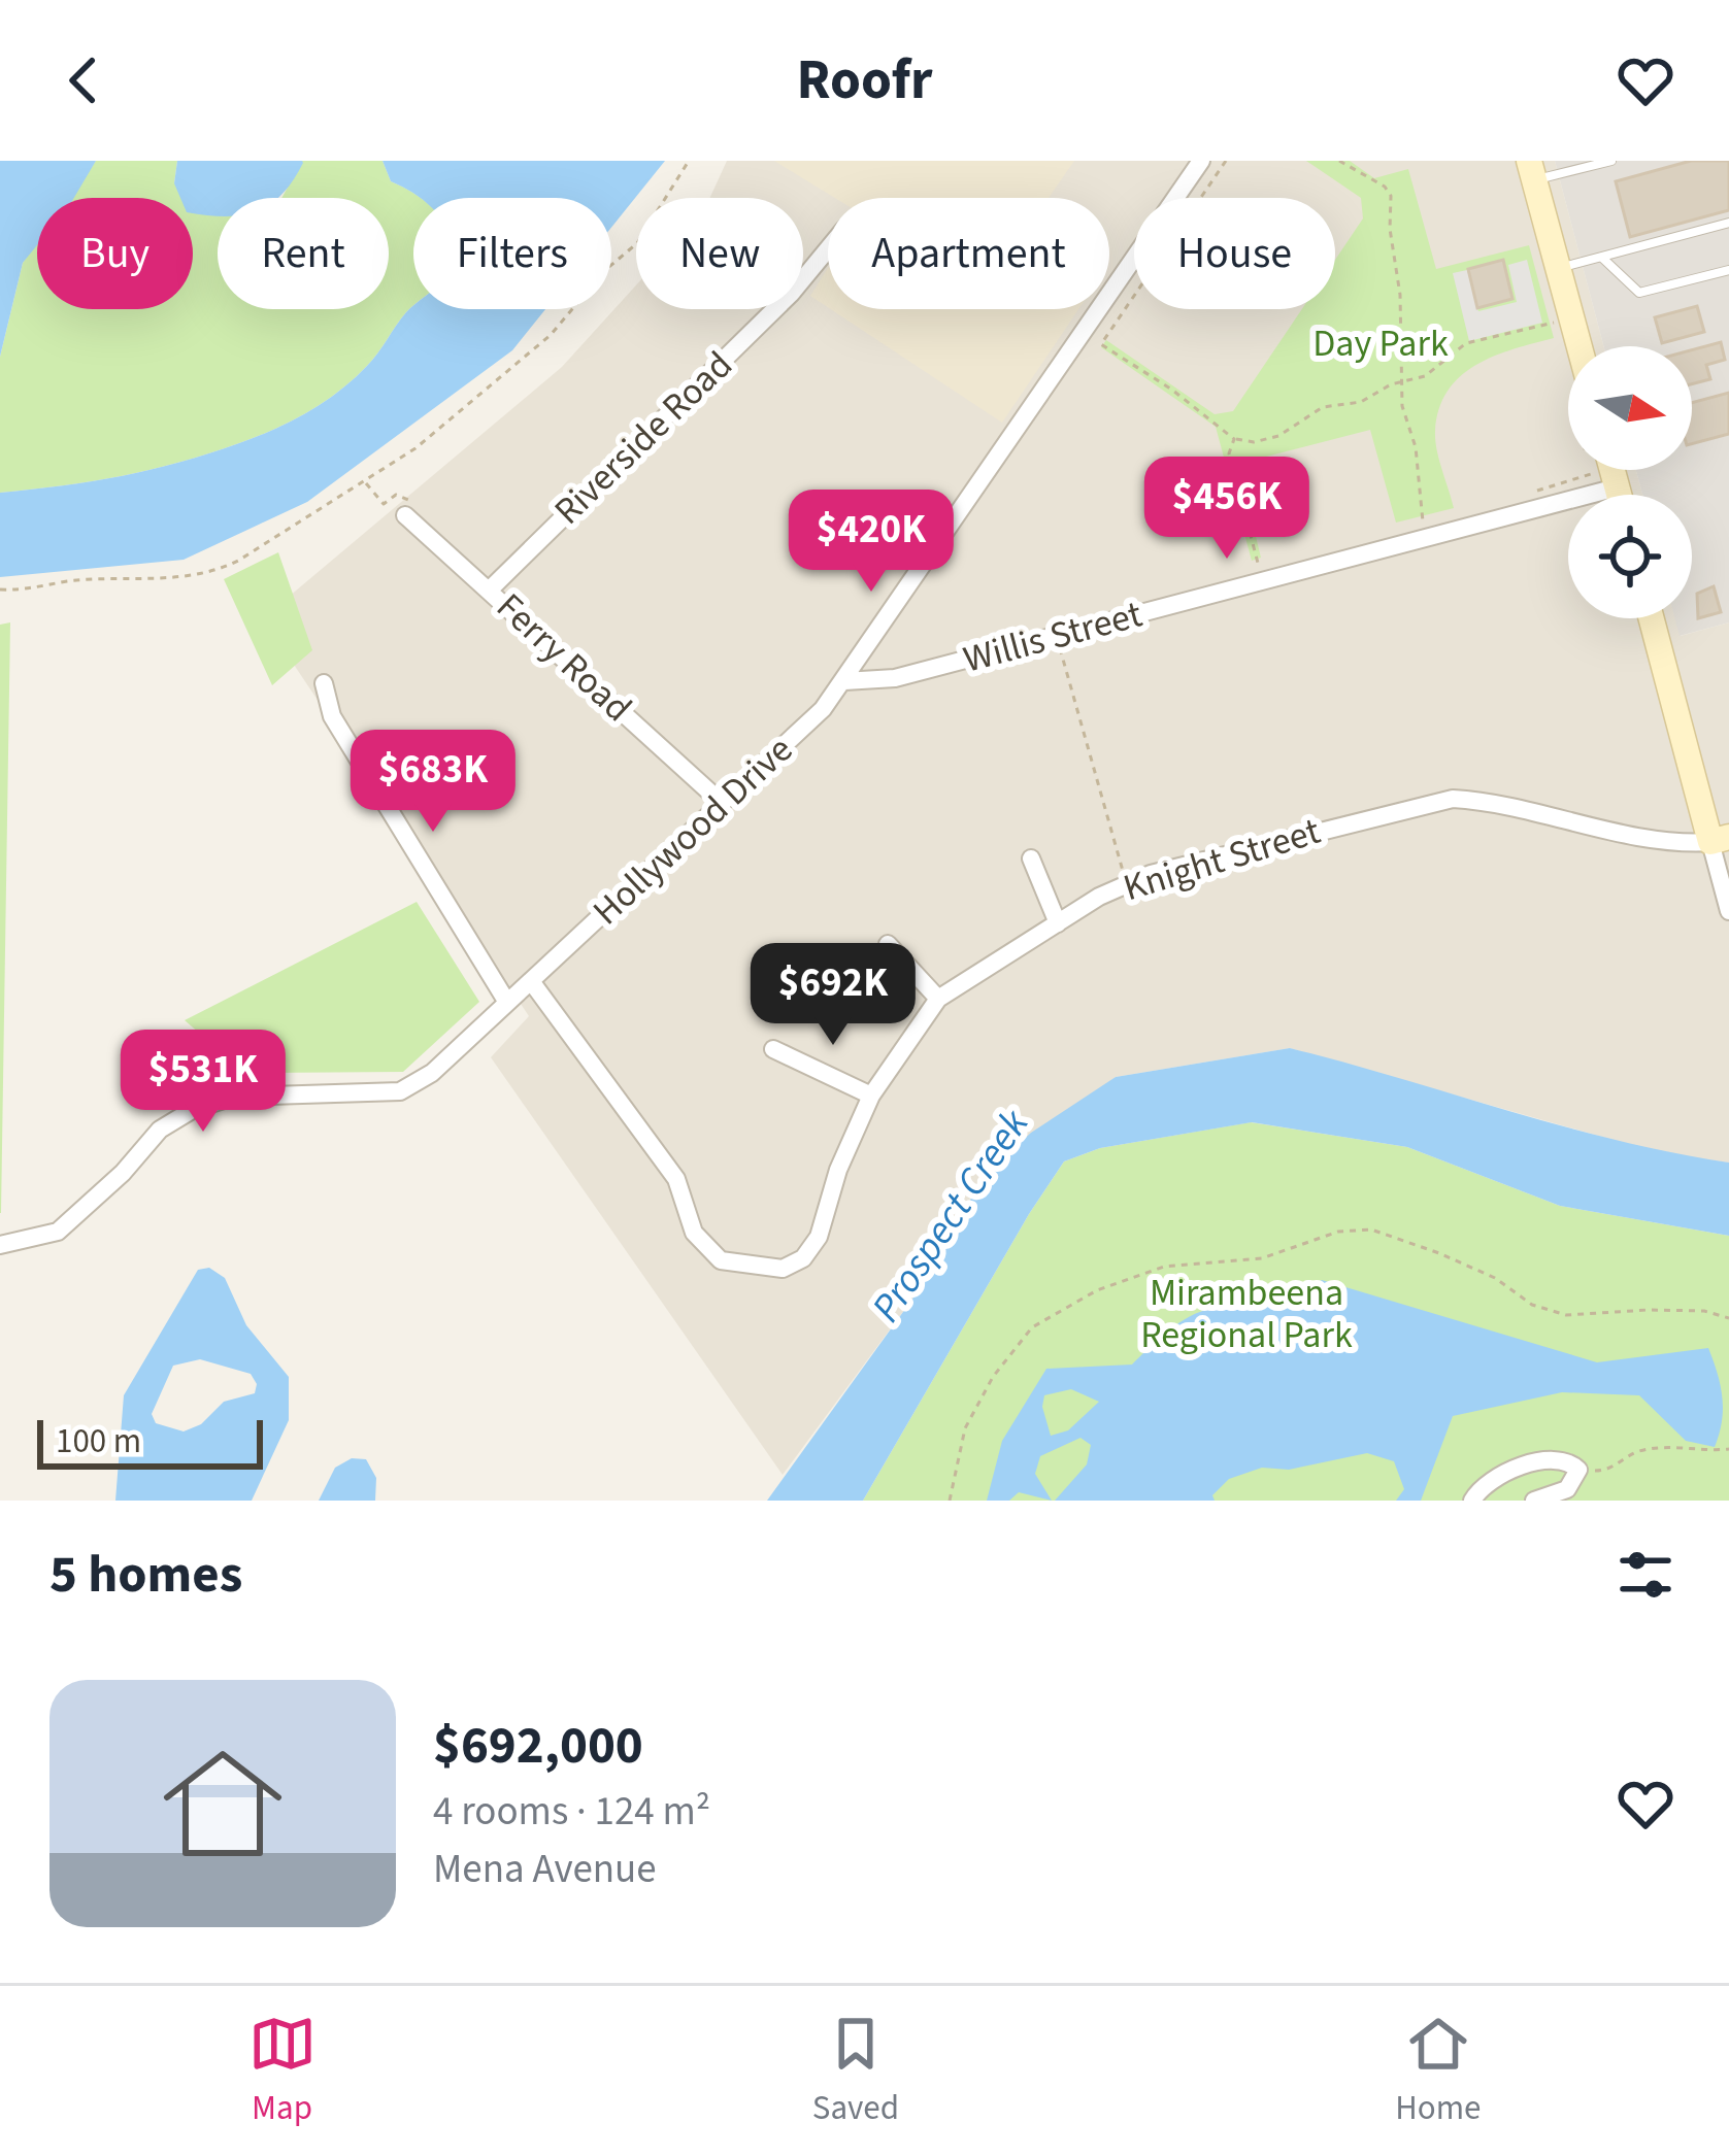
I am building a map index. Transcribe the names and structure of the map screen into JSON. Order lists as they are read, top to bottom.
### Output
{
  "streets": {
    "street": [
      "Riverside Road",
      "Willis Street",
      "Ferry Road",
      "Hollywood Drive",
      "Knight Street"
    ]
  },
  "crossings": [
    ["Riverside Road", "Ferry Road"],
    ["Willis Street", "Hollywood Drive"],
    ["Ferry Road", "Hollywood Drive"],
    ["Hollywood Drive", "Knight Street"]
  ],
  "water": ["Prospect Creek"],
  "parks": ["Day Park", "Mirambeena Regional Park"],
  "scale_bar": "100 m",
  "north": "right",
  "page": {
    "header": "Roofr",
    "chip": [
      "Buy",
      "Rent",
      "Filters",
      "New",
      "Apartment",
      "House"
    ],
    "price": [
      "$456K",
      "$420K",
      "$683K",
      "$692K",
      "$531K"
    ],
    "scale": "100 m",
    "heading": "5 homes",
    "list": [
      {
        "name": "$692,000",
        "note": "4 rooms · 124 m² · Mena Avenue"
      }
    ],
    "tabs": ["Map", "Saved", "Home"]
  }
}
